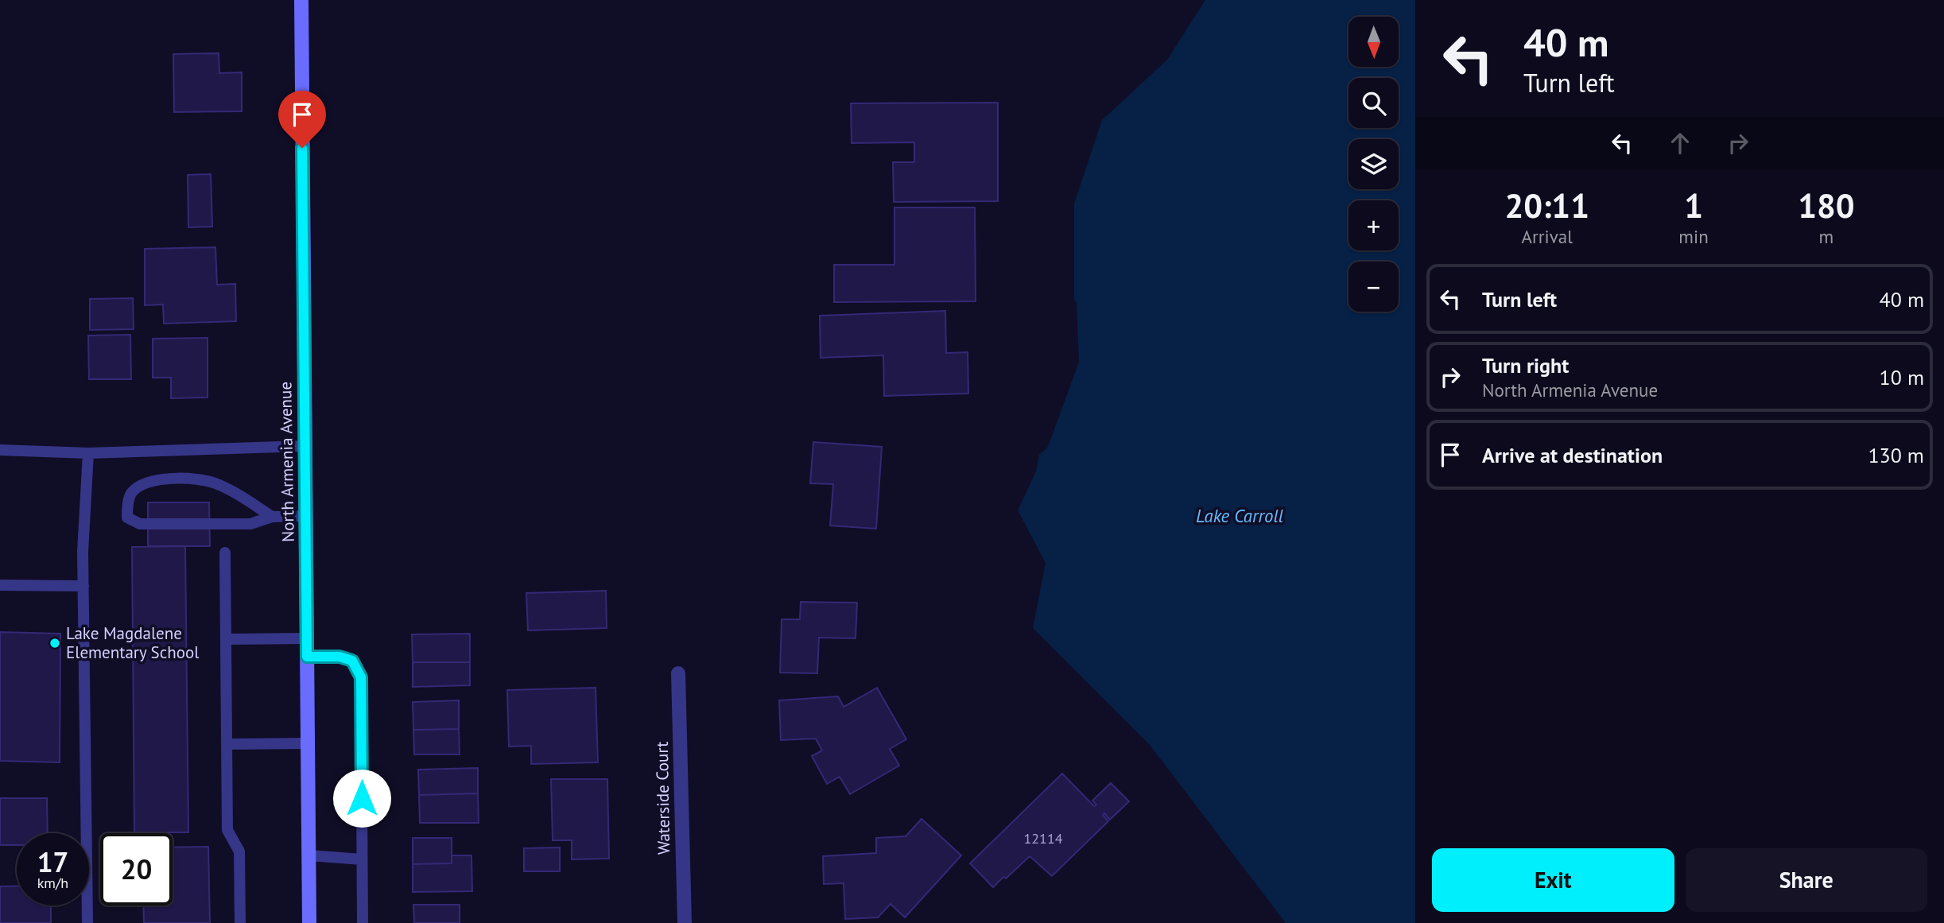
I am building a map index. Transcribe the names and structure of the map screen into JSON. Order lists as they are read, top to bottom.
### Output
{
  "streets": {
    "main road": ["North Armenia Avenue"],
    "street": ["Waterside Court"]
  },
  "water": ["Lake Carroll"],
  "places": ["Lake Magdalene Elementary School"],
  "house_numbers": ["12114"],
  "north": "bottom",
  "page": {
    "turn": ["40 m", "Turn left"],
    "map_buttons": ["+", "−"],
    "eta": [
      "20:11",
      "Arrival",
      "1",
      "min",
      "180",
      "m"
    ],
    "list": [
      {
        "name": "Turn left",
        "value": "40 m"
      },
      {
        "name": "Turn right",
        "note": "North Armenia Avenue",
        "value": "10 m"
      },
      {
        "name": "Arrive at destination",
        "value": "130 m"
      }
    ],
    "speed": "17 km/h",
    "limit": "20",
    "buttons": ["Exit", "Share"]
  }
}
